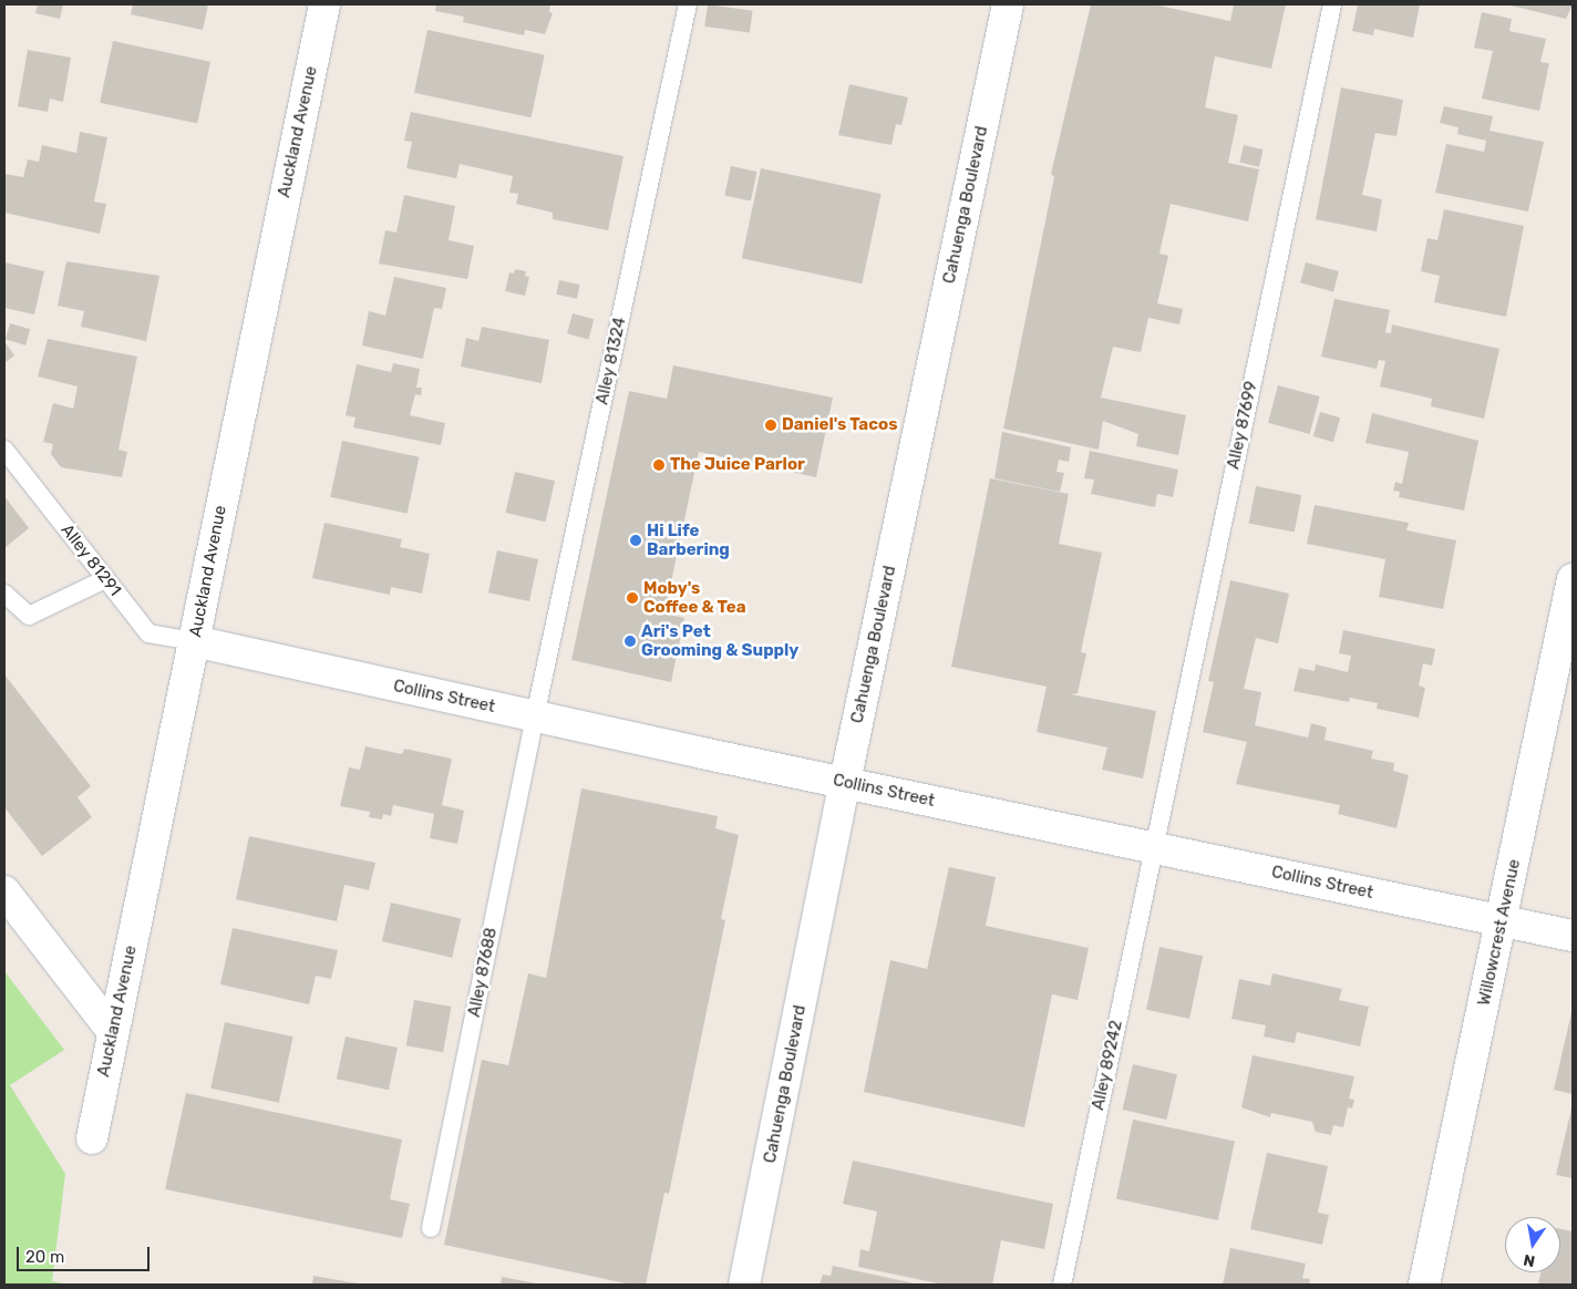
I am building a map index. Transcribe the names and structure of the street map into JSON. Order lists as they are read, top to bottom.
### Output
{
  "streets": {
    "street": [
      "Auckland Avenue",
      "Cahuenga Boulevard",
      "Collins Street",
      "Willowcrest Avenue"
    ],
    "lane": [
      "Alley 81324",
      "Alley 87699",
      "Alley 81291",
      "Alley 87688",
      "Alley 89242"
    ]
  },
  "crossings": [
    ["Auckland Avenue", "Alley 81291"],
    ["Auckland Avenue", "Collins Street"],
    ["Cahuenga Boulevard", "Collins Street"],
    ["Alley 81324", "Collins Street"],
    ["Alley 81324", "Alley 87688"],
    ["Alley 87699", "Collins Street"],
    ["Alley 87699", "Alley 89242"],
    ["Alley 81291", "Collins Street"],
    ["Collins Street", "Willowcrest Avenue"],
    ["Collins Street", "Alley 87688"],
    ["Collins Street", "Alley 89242"]
  ],
  "places": [
    "Daniel's Tacos",
    "The Juice Parlor",
    "Hi Life Barbering",
    "Moby's Coffee & Tea",
    "Ari's Pet Grooming & Supply"
  ],
  "scale_bar": "20 m",
  "north": "bottom"
}
